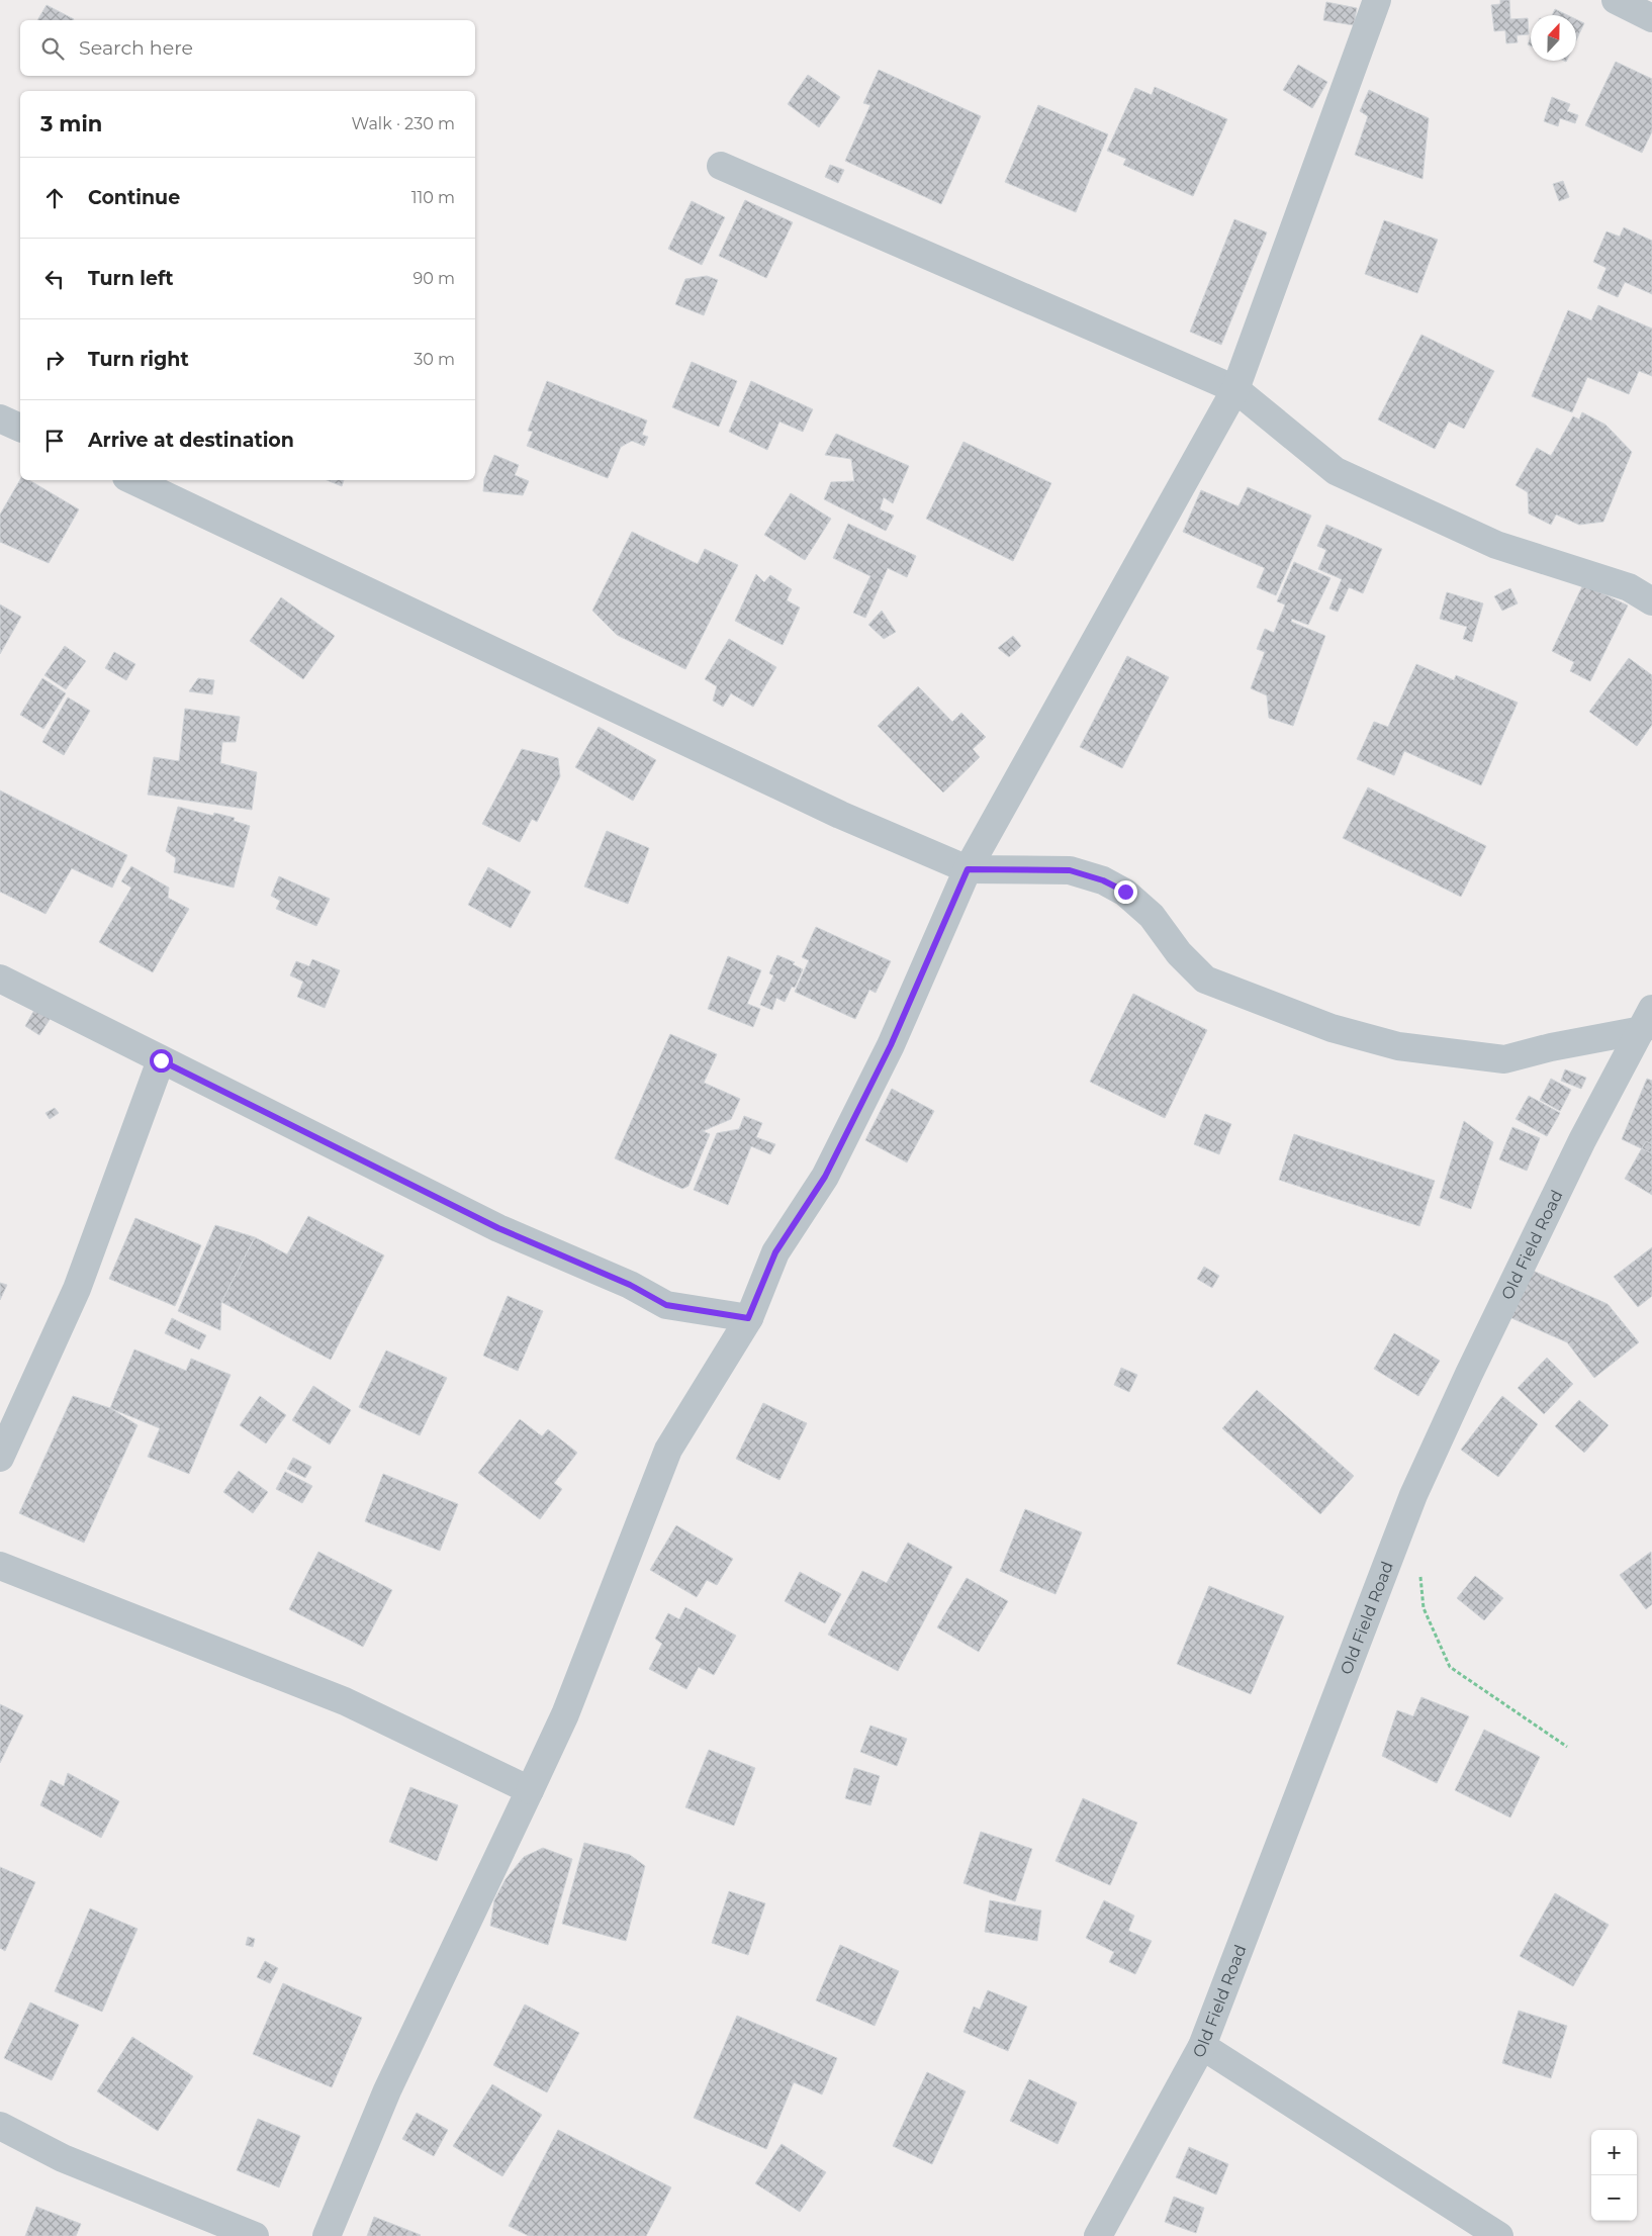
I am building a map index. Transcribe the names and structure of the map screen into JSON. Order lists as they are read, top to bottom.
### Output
{
  "streets": {
    "street": ["Old Field Road"]
  },
  "north": "top",
  "page": {
    "search": "Search here",
    "heading": ["3 min", "Walk · 230 m"],
    "list": [
      ["Continue", "110 m"],
      ["Turn left", "90 m"],
      ["Turn right", "30 m"],
      "Arrive at destination"
    ],
    "map_buttons": ["+", "−"]
  }
}
